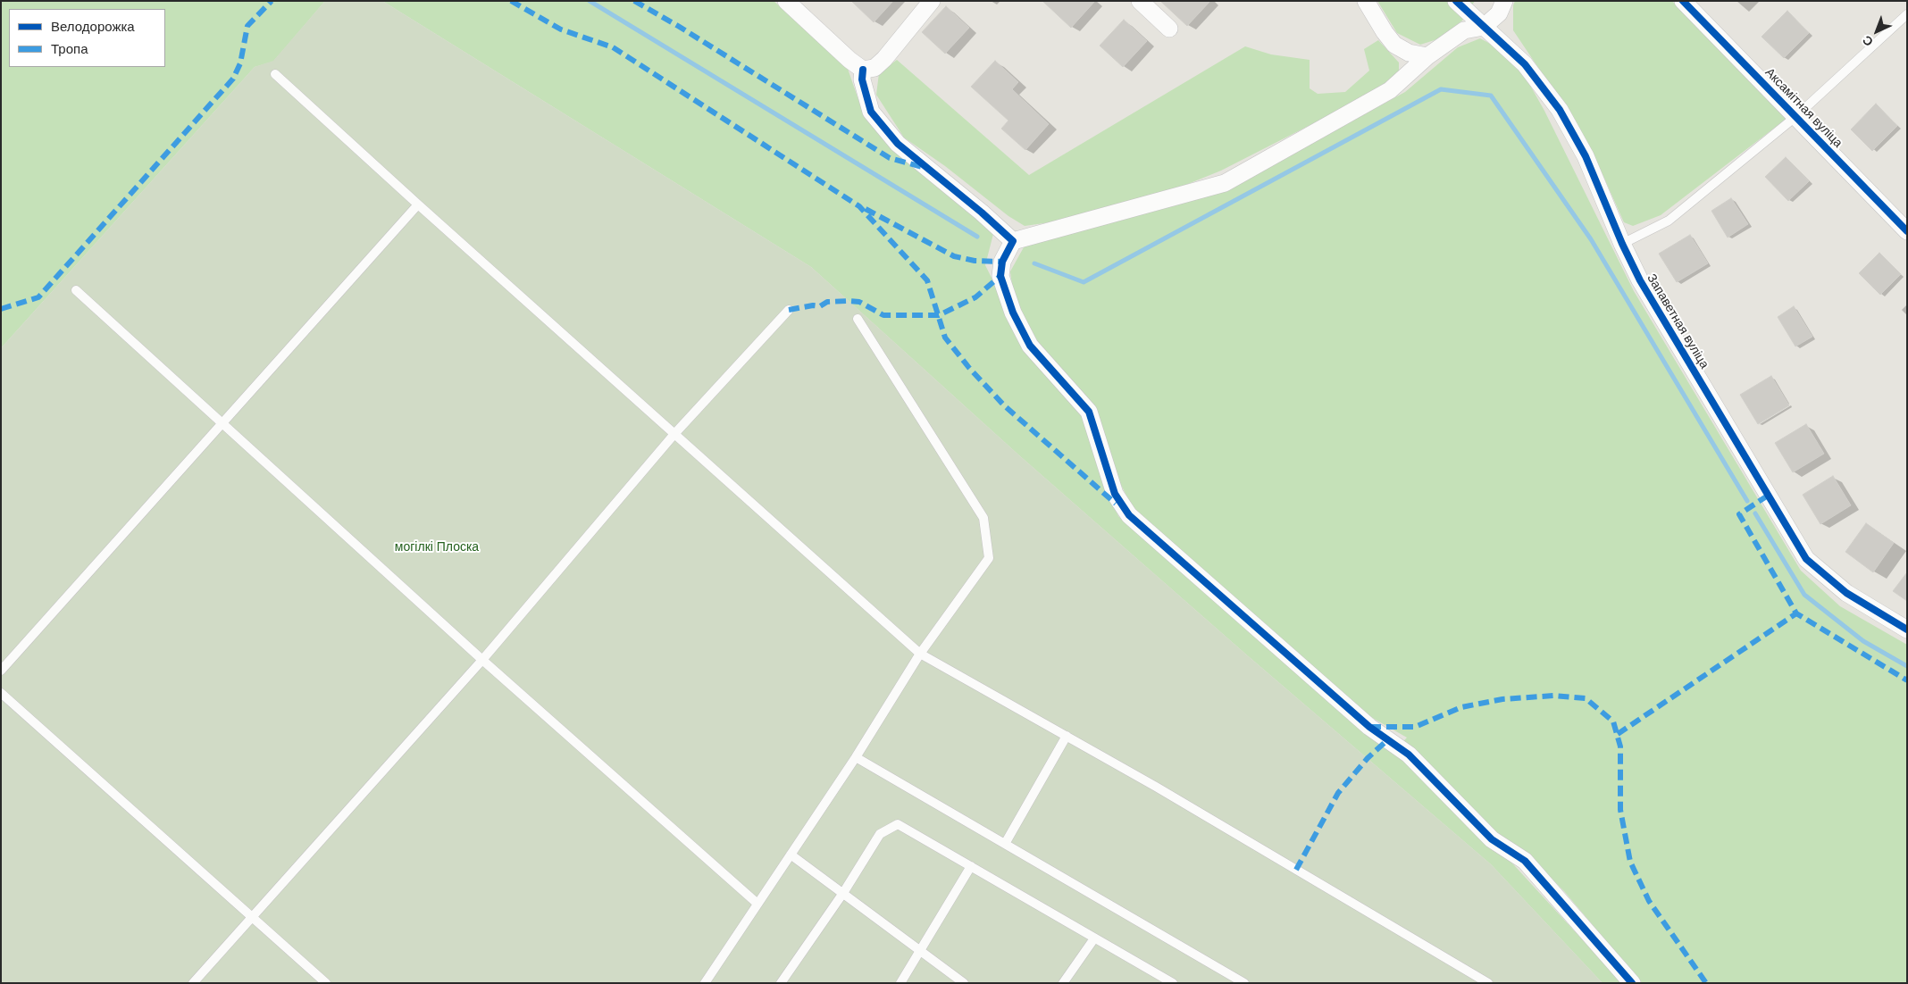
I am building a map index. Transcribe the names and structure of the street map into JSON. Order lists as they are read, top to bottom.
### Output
{
  "streets": {
    "street": ["Аксамітная вуліца", "Запаветная вуліца"]
  },
  "parks": ["могілкі Плоска"],
  "legend": ["Велодорожка", "Тропа"],
  "north": "bottom left"
}
